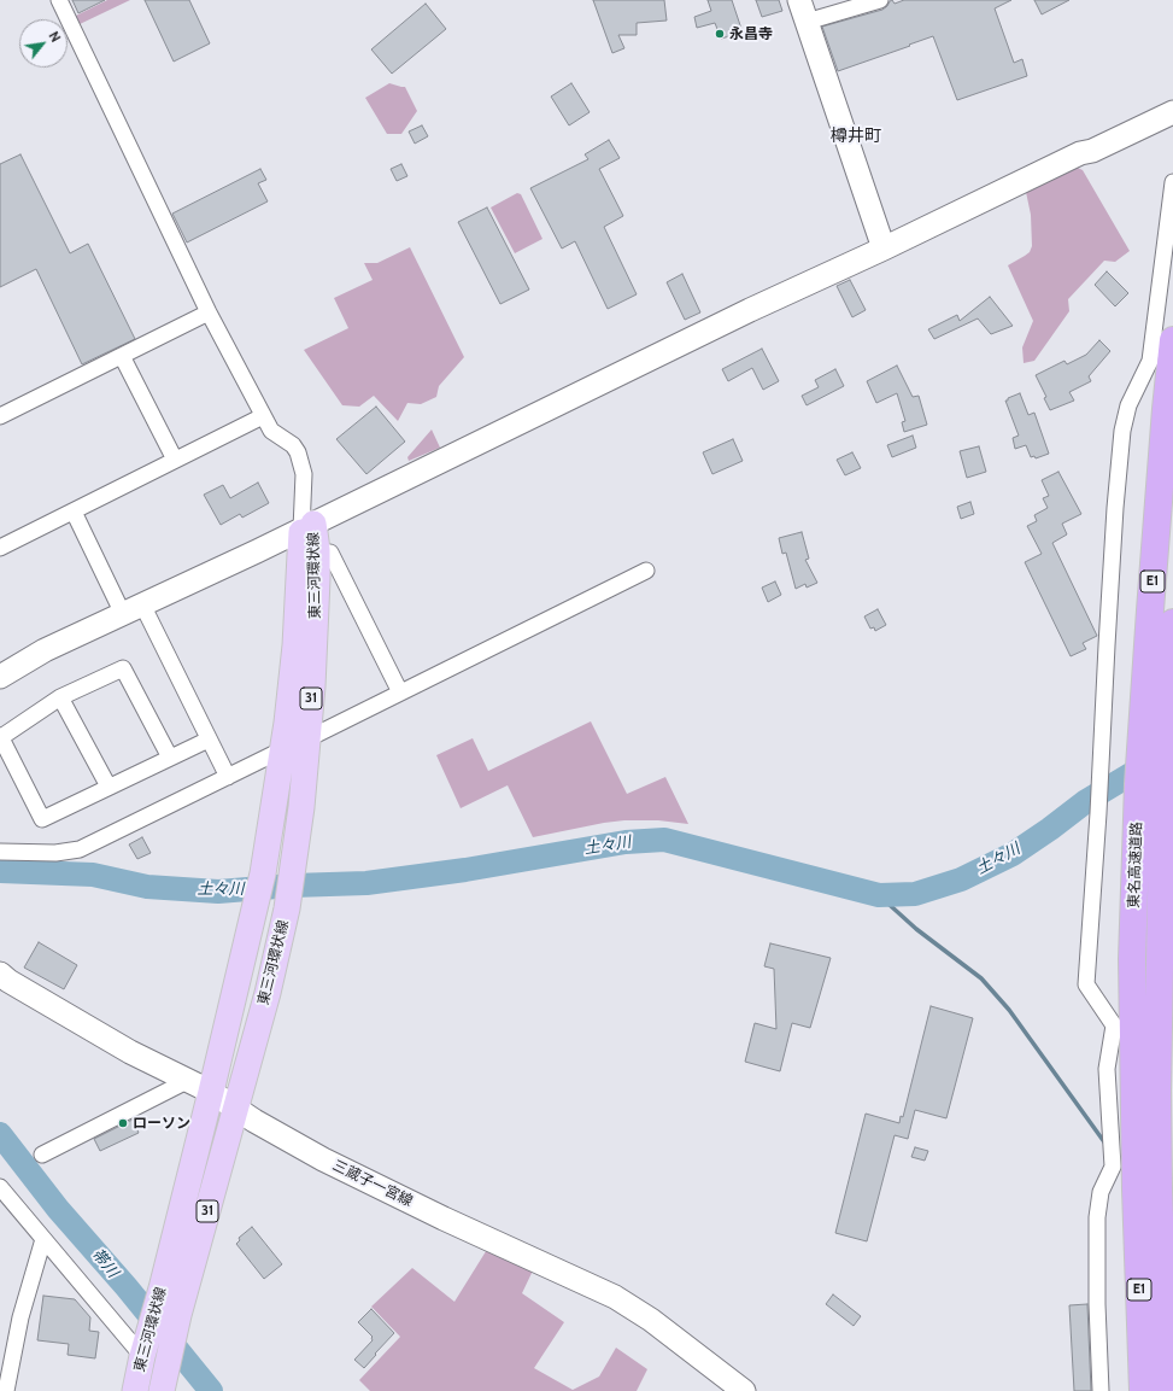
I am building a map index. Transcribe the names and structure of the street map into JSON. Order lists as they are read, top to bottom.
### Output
{
  "streets": {
    "highway": ["E1", "東名高速道路"],
    "main road": ["東三河環状線", "31"],
    "street": ["三蔵子一宮線"]
  },
  "crossings": [
    ["東三河環状線", "三蔵子一宮線"]
  ],
  "districts": ["樽井町"],
  "water": ["土々川", "帯川"],
  "places": ["永昌寺", "ローソン"],
  "north": "top right"
}
